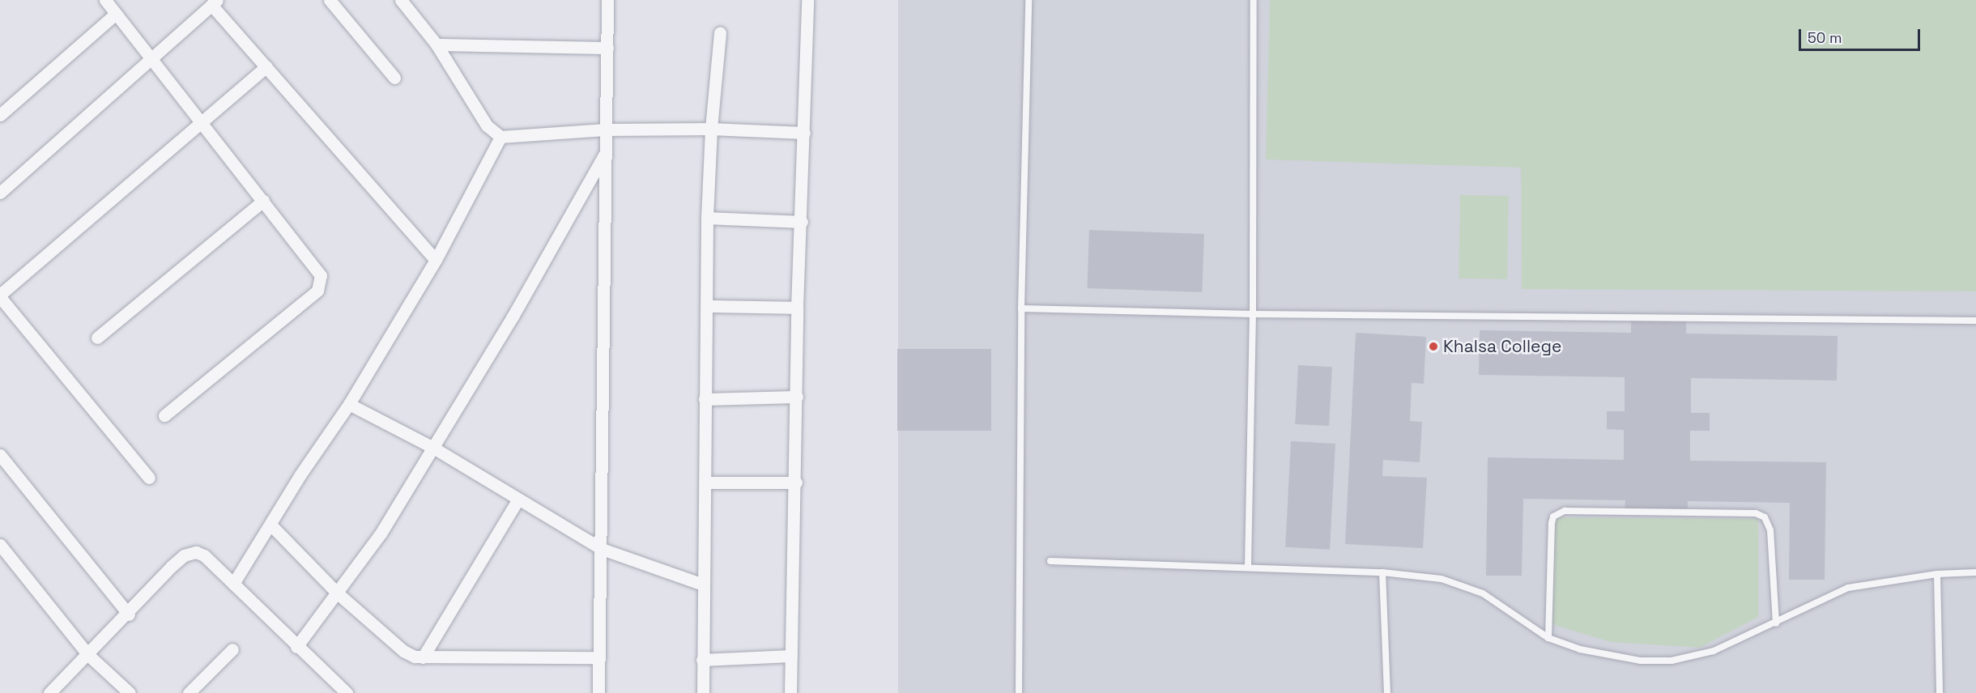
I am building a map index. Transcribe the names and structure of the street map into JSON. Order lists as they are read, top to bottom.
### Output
{
  "places": ["Khalsa College"],
  "scale_bar": "50 m"
}
